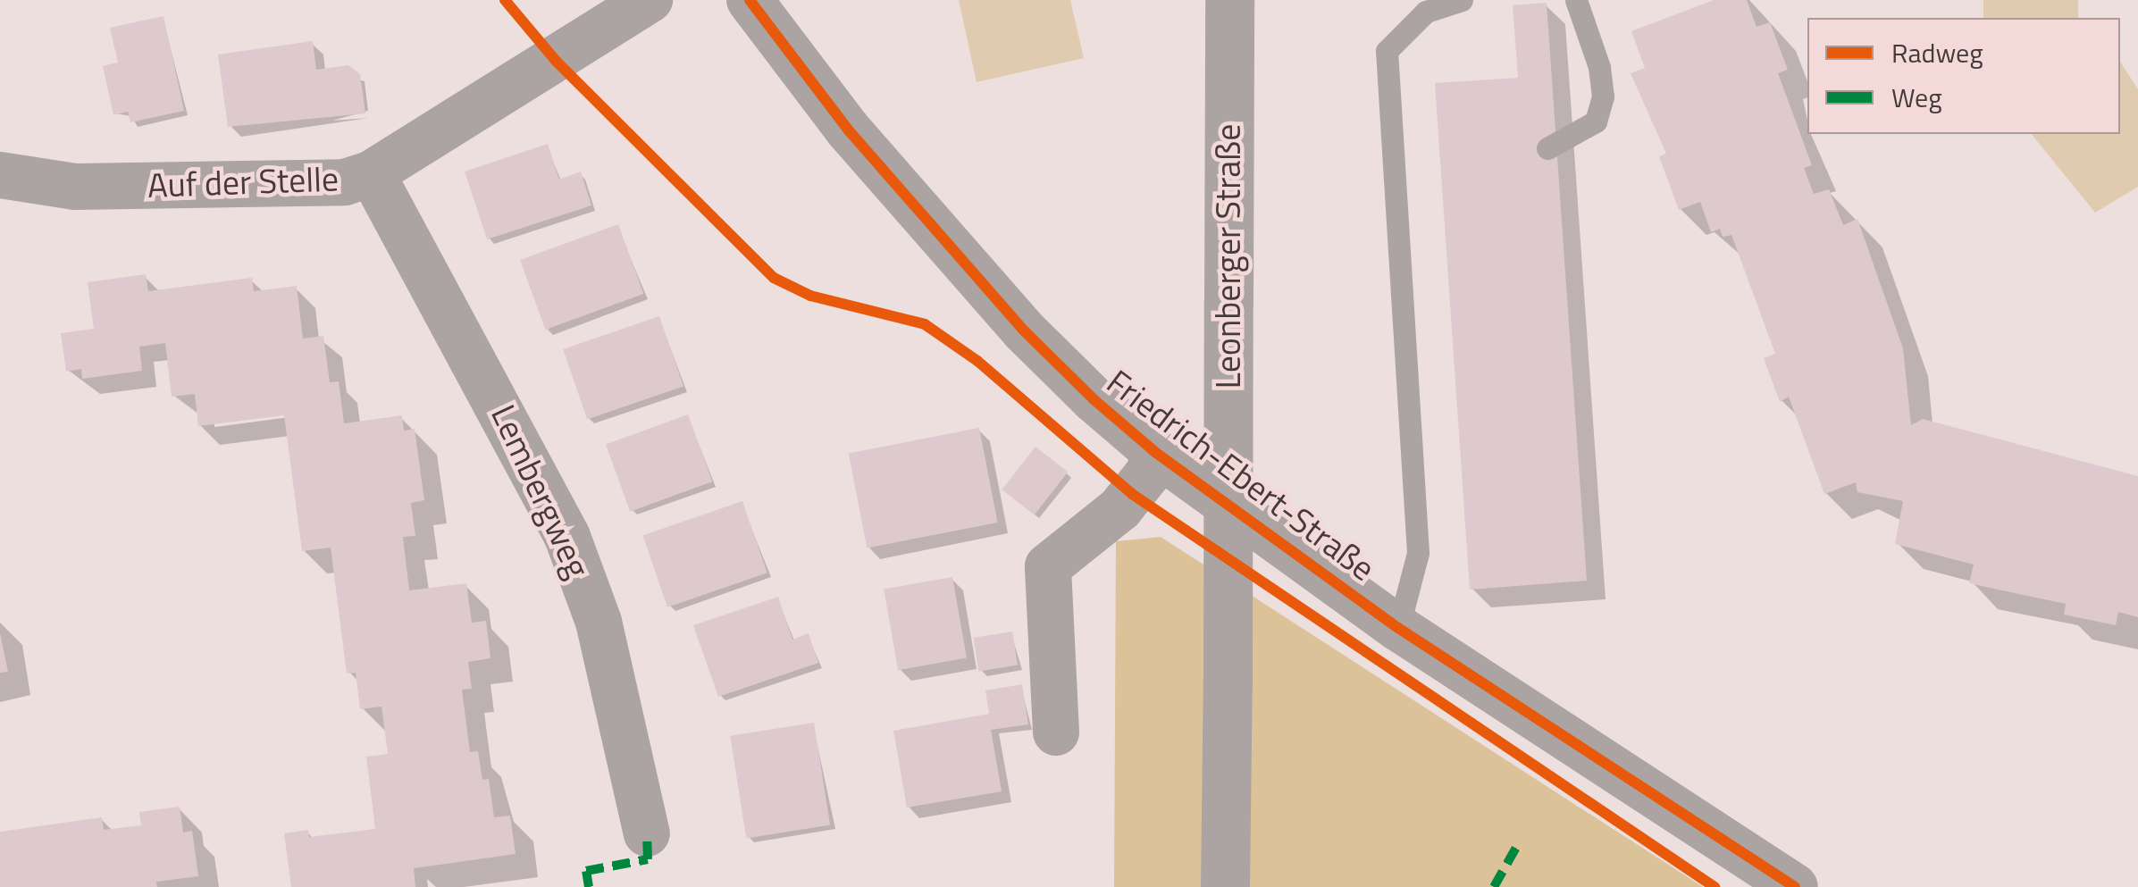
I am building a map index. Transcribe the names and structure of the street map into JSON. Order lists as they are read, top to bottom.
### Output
{
  "streets": {
    "main road": ["Leonberger Straße"],
    "street": ["Auf der Stelle", "Friedrich-Ebert-Straße", "Lembergweg"]
  },
  "crossings": [
    ["Auf der Stelle", "Lembergweg"]
  ],
  "legend": ["Radweg", "Weg"]
}
